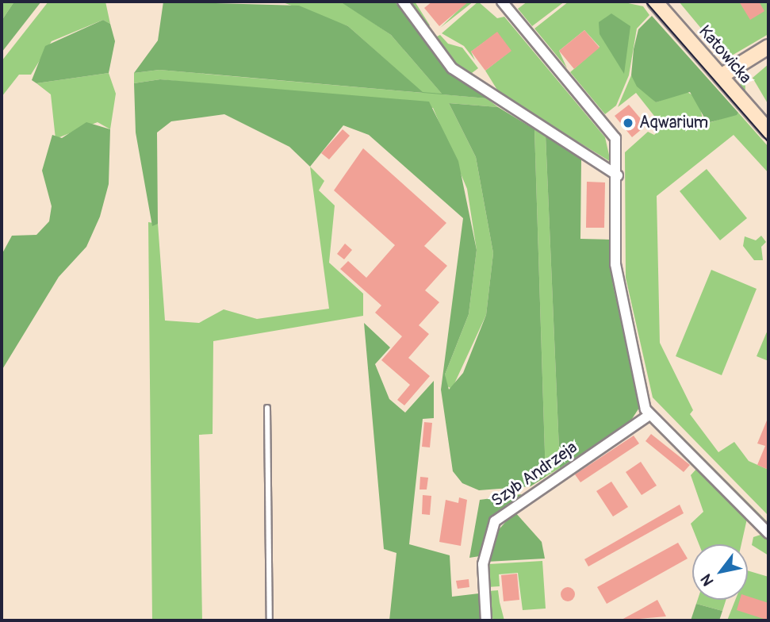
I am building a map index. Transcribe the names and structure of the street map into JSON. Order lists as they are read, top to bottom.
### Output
{
  "streets": {
    "street": ["Katowicka", "Szyb Andrzeja"]
  },
  "places": ["Aqwarium"],
  "north": "bottom left"
}
